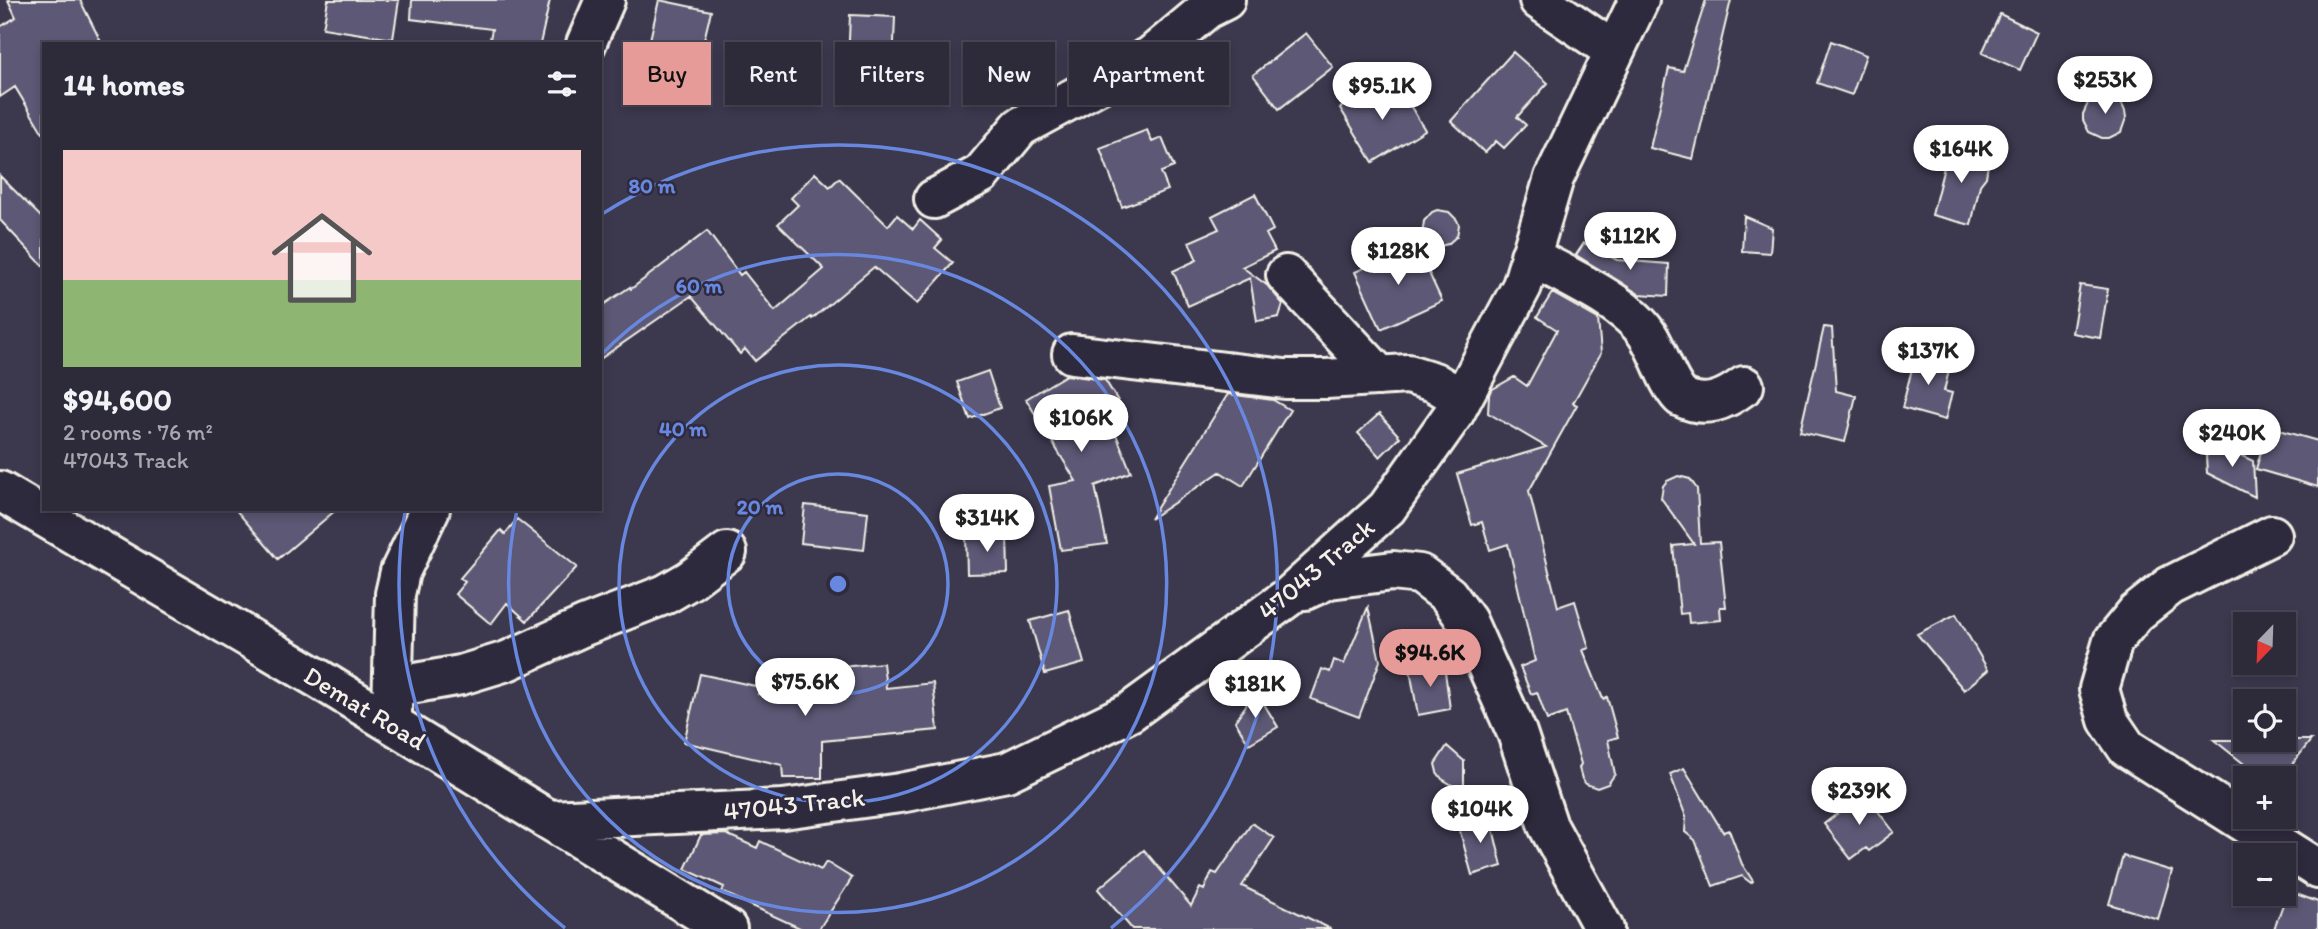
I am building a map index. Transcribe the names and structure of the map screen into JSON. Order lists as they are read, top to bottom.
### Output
{
  "streets": {
    "street": ["47043 Track", "Demat Road"]
  },
  "crossings": [
    ["47043 Track", "Demat Road"]
  ],
  "north": "bottom left",
  "page": {
    "chip": [
      "Buy",
      "Rent",
      "Filters",
      "New",
      "Apartment"
    ],
    "heading": "14 homes",
    "price": [
      "$253K",
      "$95.1K",
      "$164K",
      "$112K",
      "$128K",
      "$137K",
      "$106K",
      "$240K",
      "$314K",
      "$94.6K",
      "$75.6K",
      "$181K",
      "$239K",
      "$104K"
    ],
    "list": [
      {
        "name": "$94,600",
        "note": "2 rooms · 76 m² · 47043 Track"
      }
    ],
    "map_buttons": ["+", "−"]
  },
  "rings": [
    "80 m",
    "60 m",
    "40 m",
    "20 m"
  ]
}
